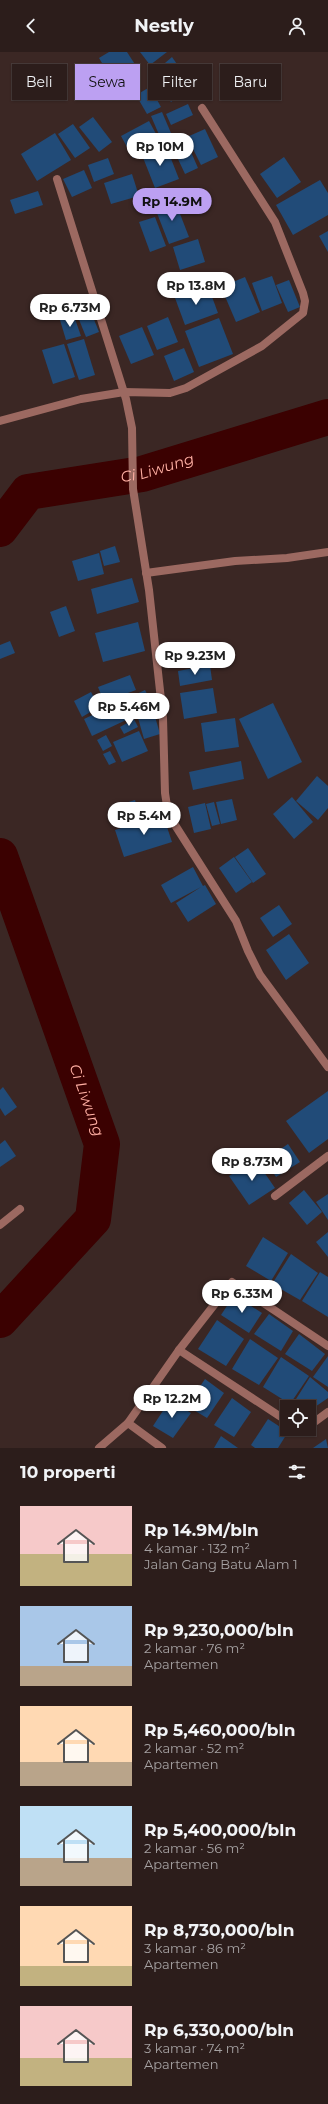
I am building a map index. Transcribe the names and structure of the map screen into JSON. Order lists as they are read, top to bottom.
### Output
{
  "water": ["Ci Liwung"],
  "page": {
    "header": "Nestly",
    "chip": [
      "Beli",
      "Sewa",
      "Filter",
      "Baru"
    ],
    "price": [
      "Rp 10M",
      "Rp 14.9M",
      "Rp 13.8M",
      "Rp 6.73M",
      "Rp 9.23M",
      "Rp 5.46M",
      "Rp 5.4M",
      "Rp 8.73M",
      "Rp 6.33M",
      "Rp 12.2M"
    ],
    "heading": "10 properti",
    "list": [
      {
        "name": "Rp 14.9M/bln",
        "note": "4 kamar · 132 m² · Jalan Gang Batu Alam 1"
      },
      {
        "name": "Rp 9,230,000/bln",
        "note": "2 kamar · 76 m² · Apartemen"
      },
      {
        "name": "Rp 5,460,000/bln",
        "note": "2 kamar · 52 m² · Apartemen"
      },
      {
        "name": "Rp 5,400,000/bln",
        "note": "2 kamar · 56 m² · Apartemen"
      },
      {
        "name": "Rp 8,730,000/bln",
        "note": "3 kamar · 86 m² · Apartemen"
      },
      {
        "name": "Rp 6,330,000/bln",
        "note": "3 kamar · 74 m² · Apartemen"
      }
    ]
  }
}
